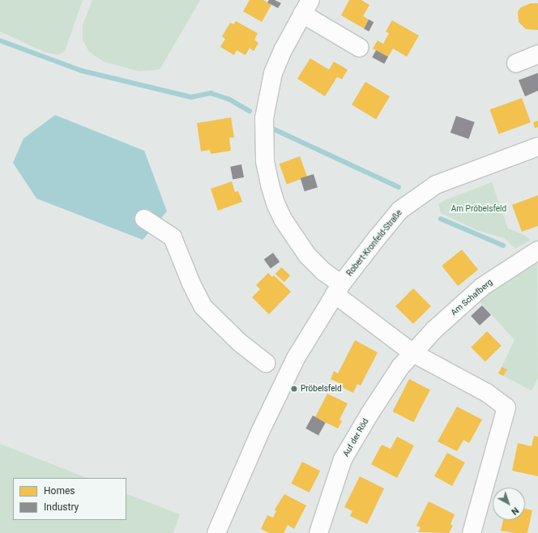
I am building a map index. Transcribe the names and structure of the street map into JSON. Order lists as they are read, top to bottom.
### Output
{
  "streets": {
    "street": ["Robert-Kronfeld-Straße", "Am Schafberg", "Auf der Röd"]
  },
  "crossings": [
    ["Am Schafberg", "Auf der Röd"]
  ],
  "parks": ["Am Pröbelsfeld"],
  "places": ["Pröbelsfeld"],
  "legend": ["Homes", "Industry"],
  "north": "bottom right"
}
